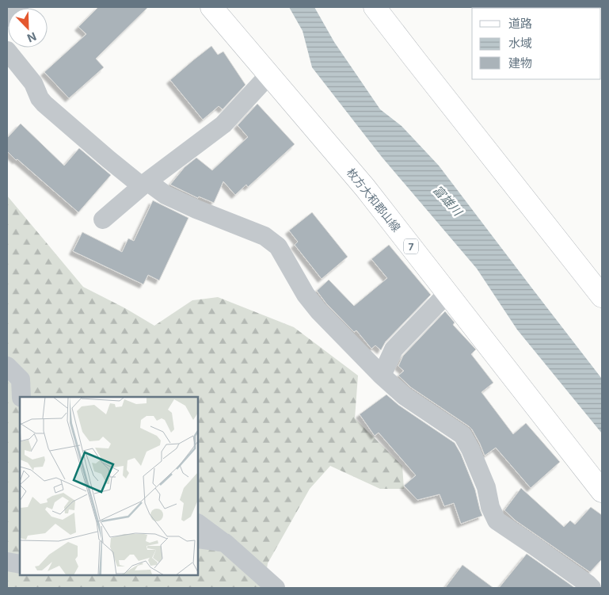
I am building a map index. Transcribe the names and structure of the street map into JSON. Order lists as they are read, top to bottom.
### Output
{
  "streets": {
    "main road": ["枚方大和郡山線", "7"]
  },
  "water": ["富雄川"],
  "legend": ["道路", "水域", "建物"],
  "north": "bottom right"
}
